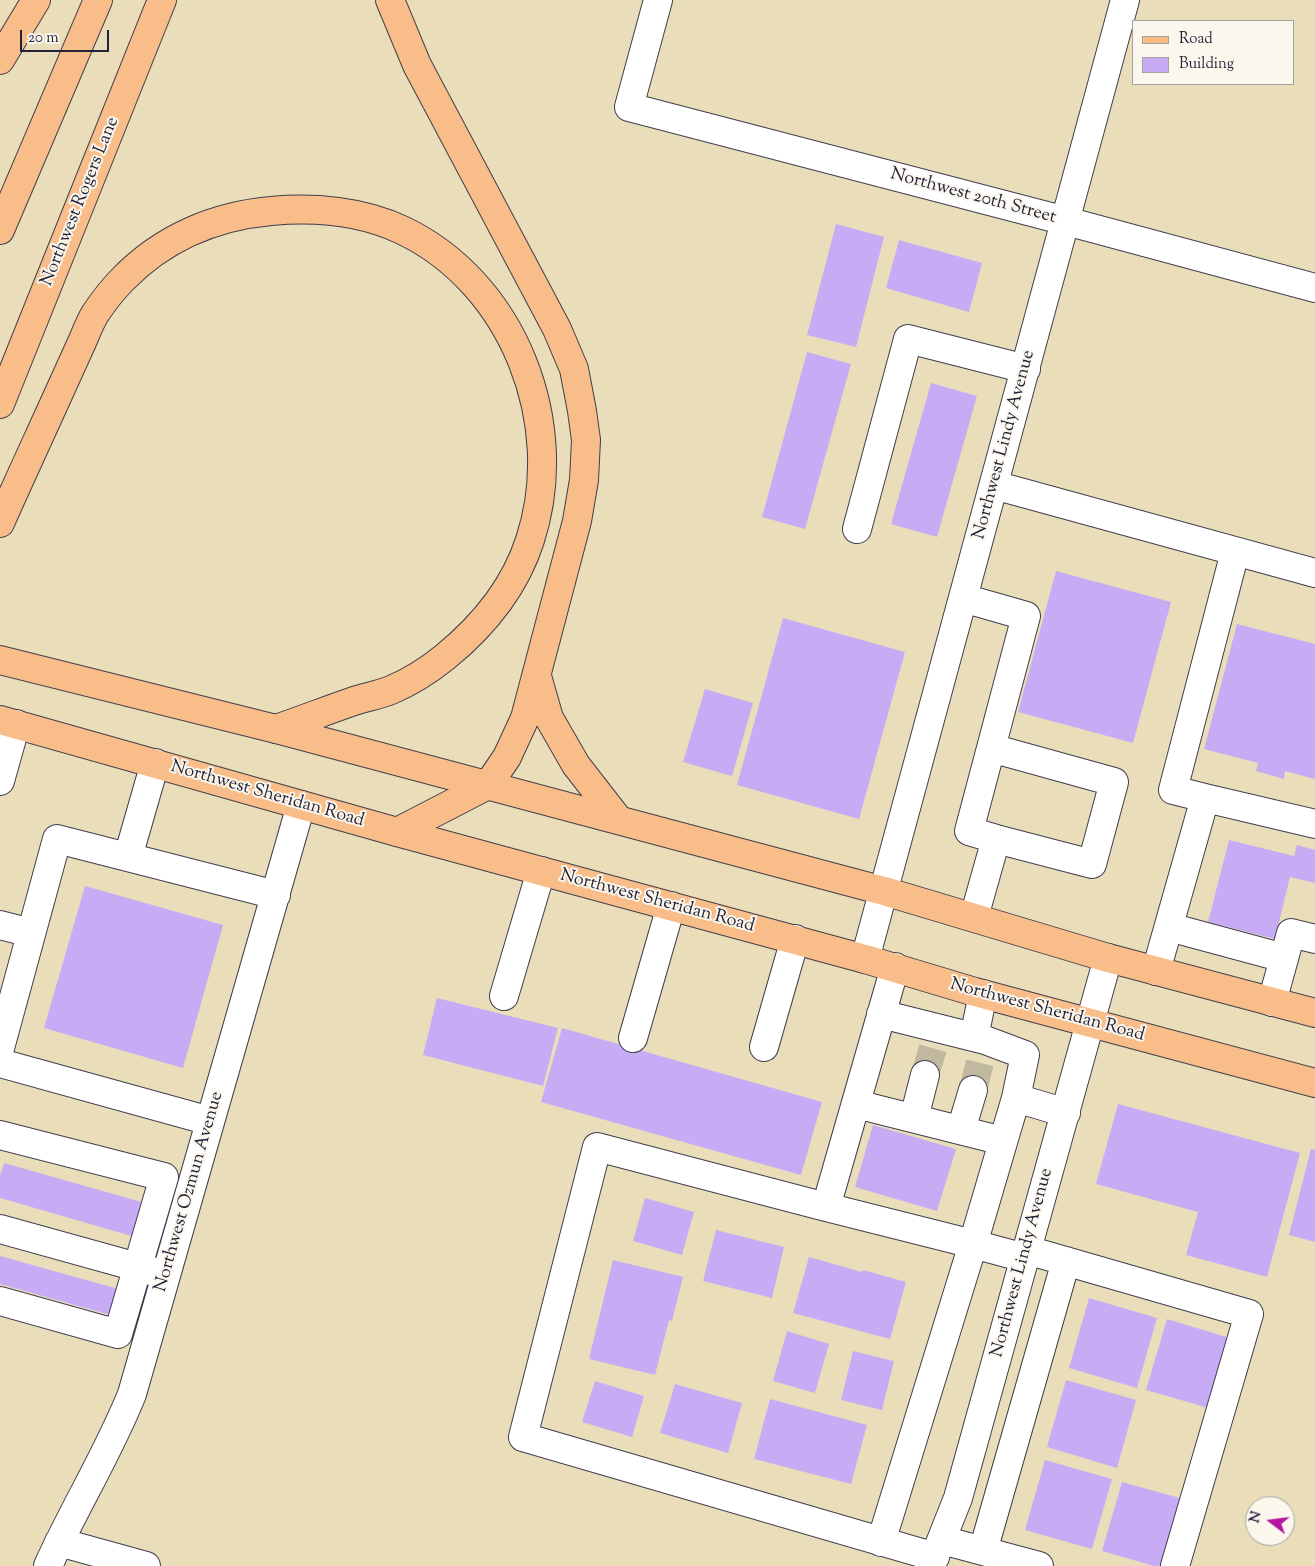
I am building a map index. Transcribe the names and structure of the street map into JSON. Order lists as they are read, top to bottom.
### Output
{
  "streets": {
    "main road": ["Northwest Rogers Lane", "Northwest Sheridan Road"],
    "street": ["Northwest 20th Street", "Northwest Lindy Avenue", "Northwest Ozmun Avenue"]
  },
  "crossings": [
    ["Northwest 20th Street", "Northwest Lindy Avenue"],
    ["Northwest Lindy Avenue", "Northwest Sheridan Road"],
    ["Northwest Sheridan Road", "Northwest Ozmun Avenue"]
  ],
  "legend": ["Road", "Building"],
  "scale_bar": "20 m",
  "north": "left"
}
